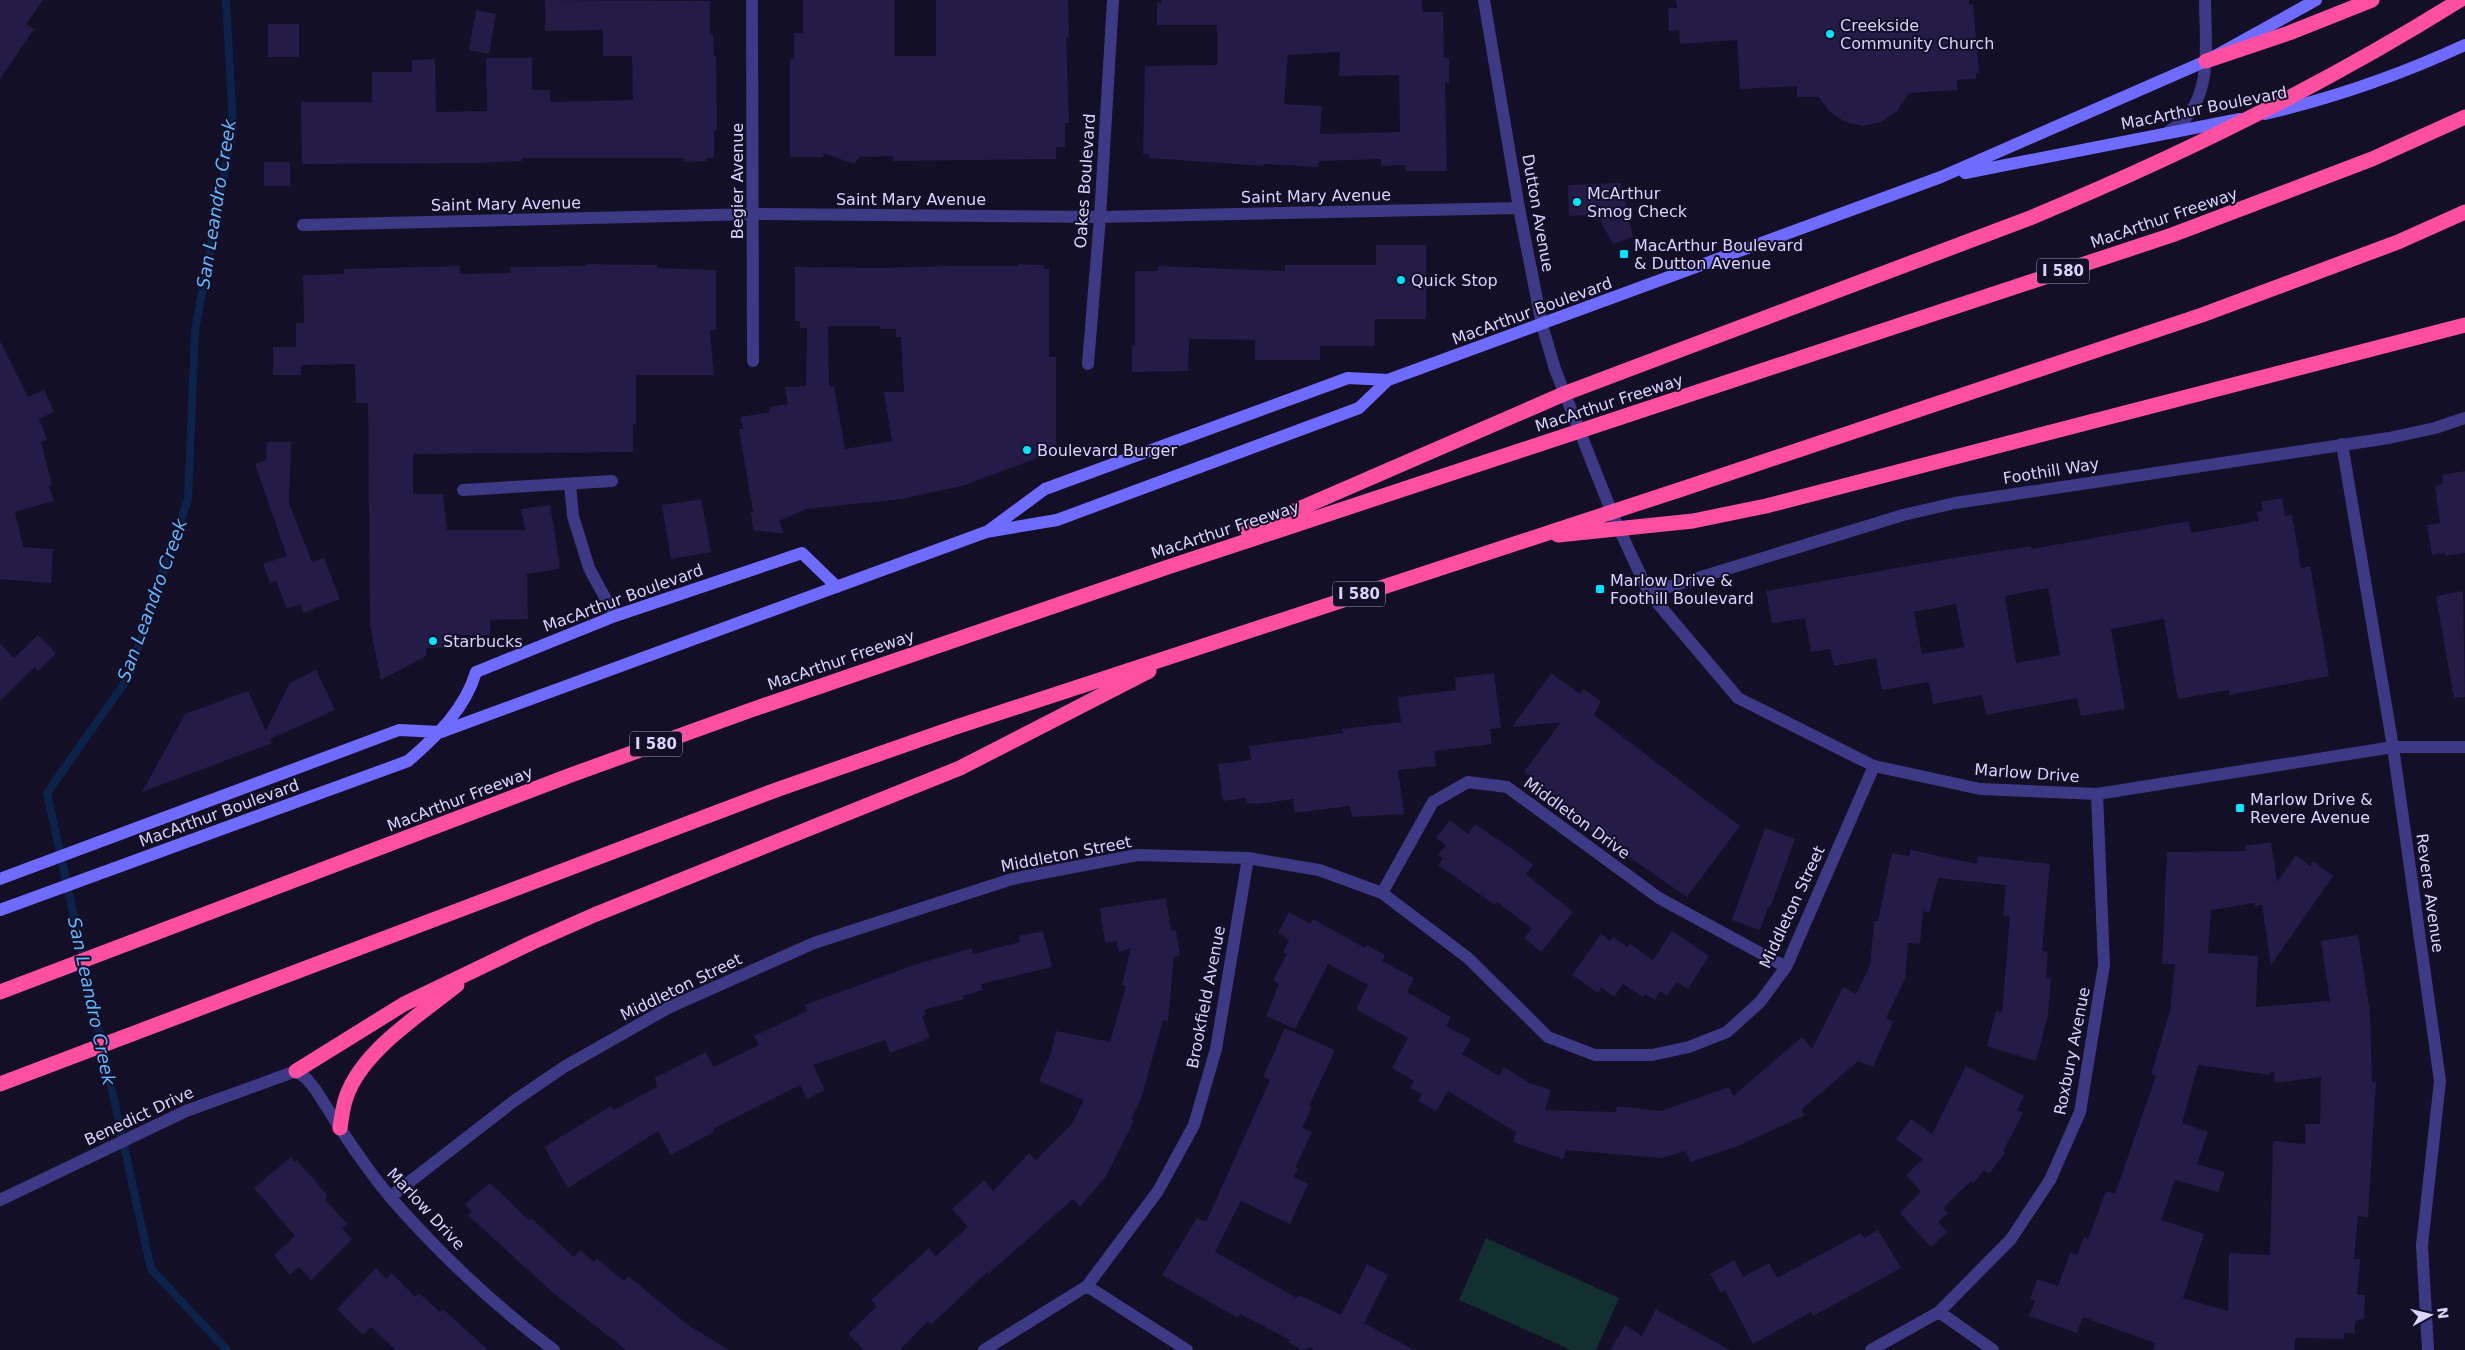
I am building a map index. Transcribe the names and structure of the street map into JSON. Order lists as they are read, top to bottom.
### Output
{
  "streets": {
    "highway": ["MacArthur Freeway", "I 580"],
    "main road": ["MacArthur Boulevard"],
    "street": [
      "Begier Avenue",
      "Oakes Boulevard",
      "Saint Mary Avenue",
      "Dutton Avenue",
      "Foothill Way",
      "Marlow Drive",
      "Middleton Drive",
      "Middleton Street",
      "Revere Avenue",
      "Brookfield Avenue",
      "Roxbury Avenue",
      "Benedict Drive"
    ]
  },
  "crossings": [
    ["MacArthur Boulevard", "Dutton Avenue"],
    ["Begier Avenue", "Saint Mary Avenue"],
    ["Oakes Boulevard", "Saint Mary Avenue"],
    ["Saint Mary Avenue", "Dutton Avenue"],
    ["Dutton Avenue", "Foothill Way"],
    ["Dutton Avenue", "Marlow Drive"],
    ["Foothill Way", "Marlow Drive"],
    ["Foothill Way", "Revere Avenue"],
    ["Marlow Drive", "Middleton Street"],
    ["Marlow Drive", "Revere Avenue"],
    ["Marlow Drive", "Roxbury Avenue"],
    ["Marlow Drive", "Benedict Drive"],
    ["Middleton Drive", "Middleton Street"],
    ["Middleton Street", "Brookfield Avenue"]
  ],
  "water": ["San Leandro Creek"],
  "places": {
    "other": [
      "Creekside Community Church",
      "McArthur Smog Check",
      "Quick Stop",
      "Boulevard Burger",
      "Starbucks"
    ],
    "transit": ["MacArthur Boulevard & Dutton Avenue", "Marlow Drive & Foothill Boulevard", "Marlow Drive & Revere Avenue"]
  },
  "north": "right"
}
